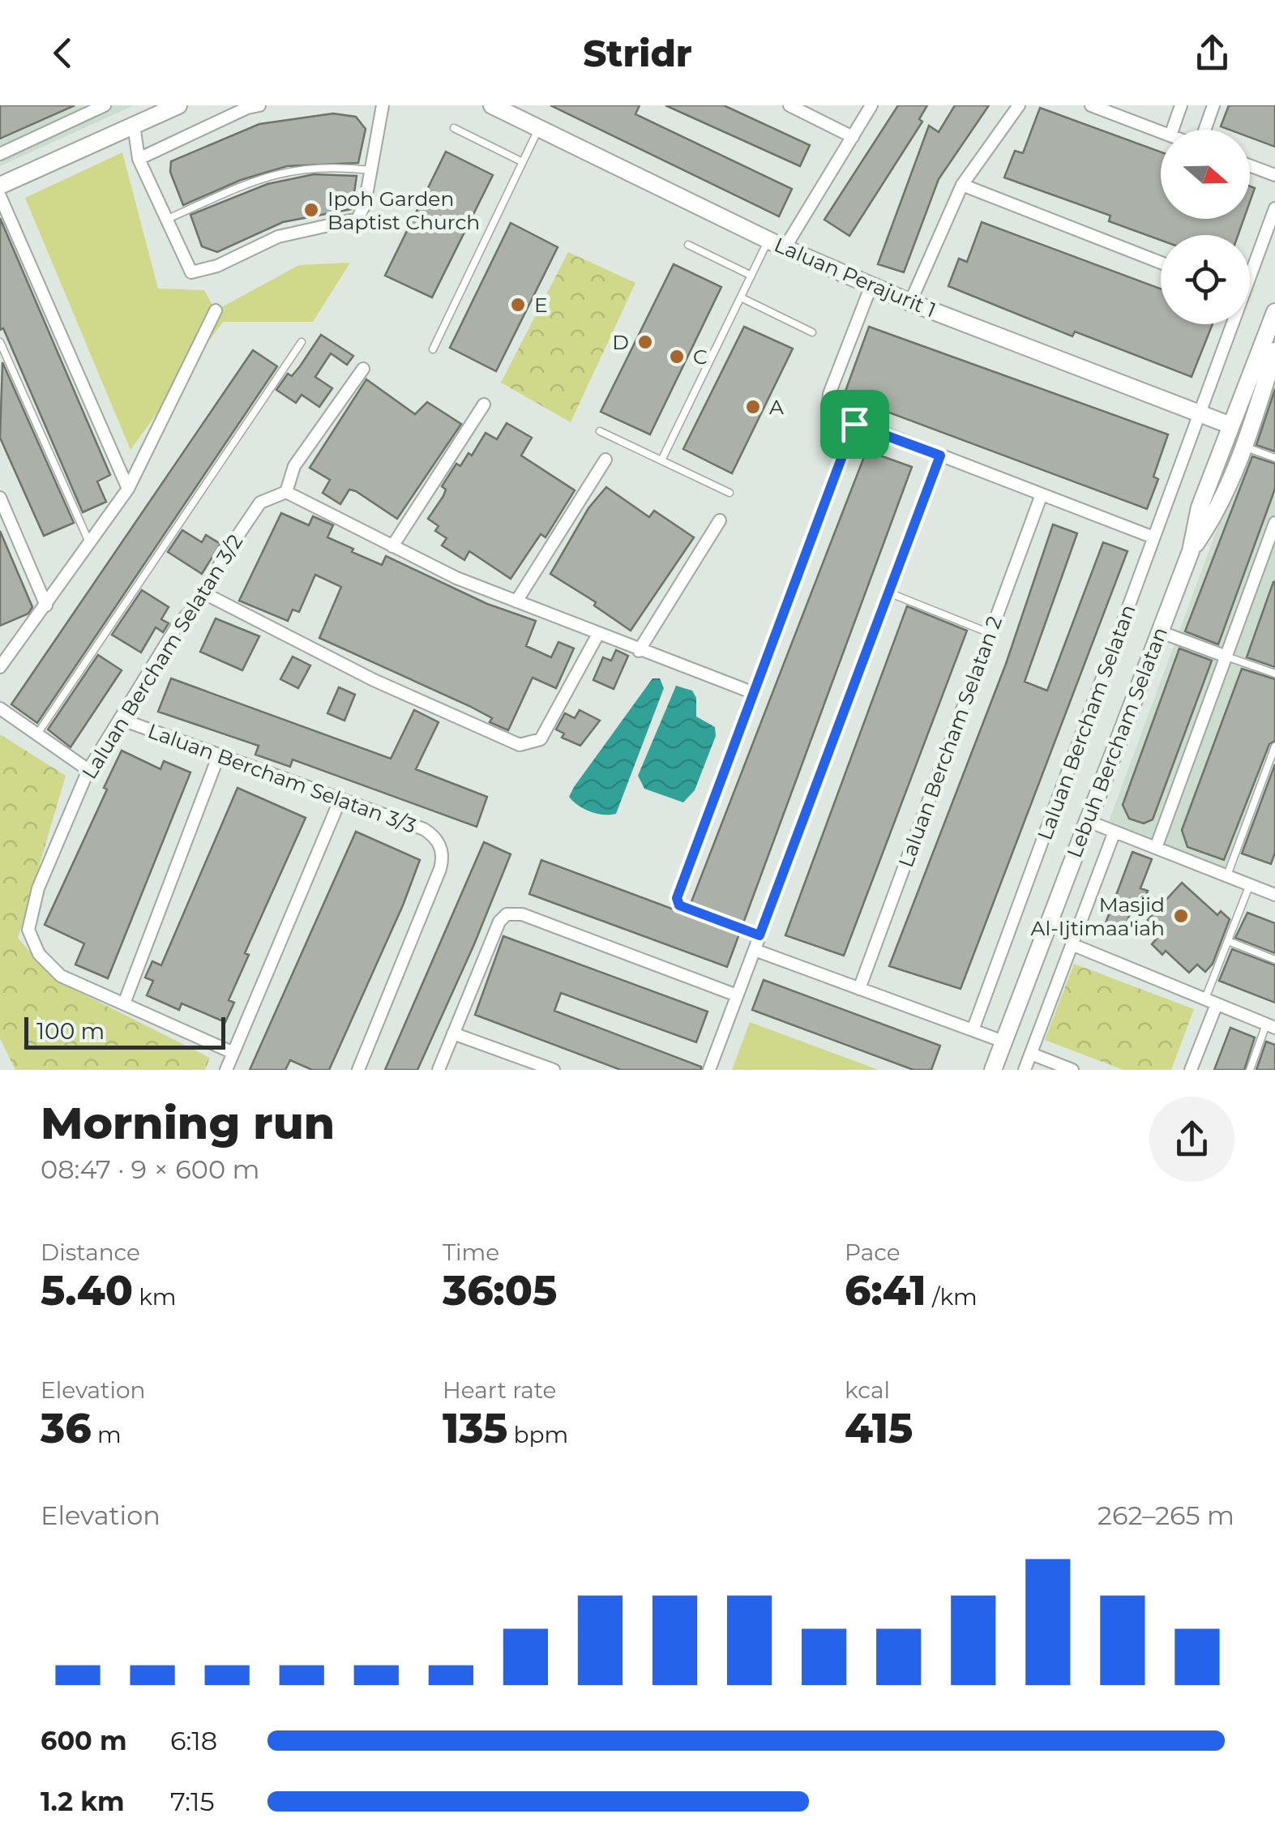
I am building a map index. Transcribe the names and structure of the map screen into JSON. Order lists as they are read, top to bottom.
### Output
{
  "streets": {
    "street": [
      "Laluan Perajurit 1",
      "Laluan Bercham Selatan 3/2",
      "Laluan Bercham Selatan",
      "Laluan Bercham Selatan 2",
      "Lebuh Bercham Selatan",
      "Laluan Bercham Selatan 3/3"
    ]
  },
  "crossings": [
    ["Laluan Perajurit 1", "Laluan Bercham Selatan"],
    ["Laluan Bercham Selatan 3/2", "Laluan Bercham Selatan 3/3"]
  ],
  "places": [
    "Ipoh Garden Baptist Church",
    "E",
    "D",
    "C",
    "A",
    "Masjid Al-Ijtimaa'iah"
  ],
  "scale_bar": "100 m",
  "north": "right",
  "page": {
    "header": "Stridr",
    "scale": "100 m",
    "heading": ["Morning run", "08:47 · 9 × 600 m"],
    "stats": [
      ["Distance", "5.40 km"],
      ["Time", "36:05"],
      ["Pace", "6:41 /km"],
      ["Elevation", "36 m"],
      ["Heart rate", "135 bpm"],
      ["kcal", "415"]
    ],
    "chart": ["Elevation", "262–265 m"],
    "list": [
      {
        "name": "600 m",
        "note": "6:18"
      },
      {
        "name": "1.2 km",
        "note": "7:15"
      }
    ]
  }
}
